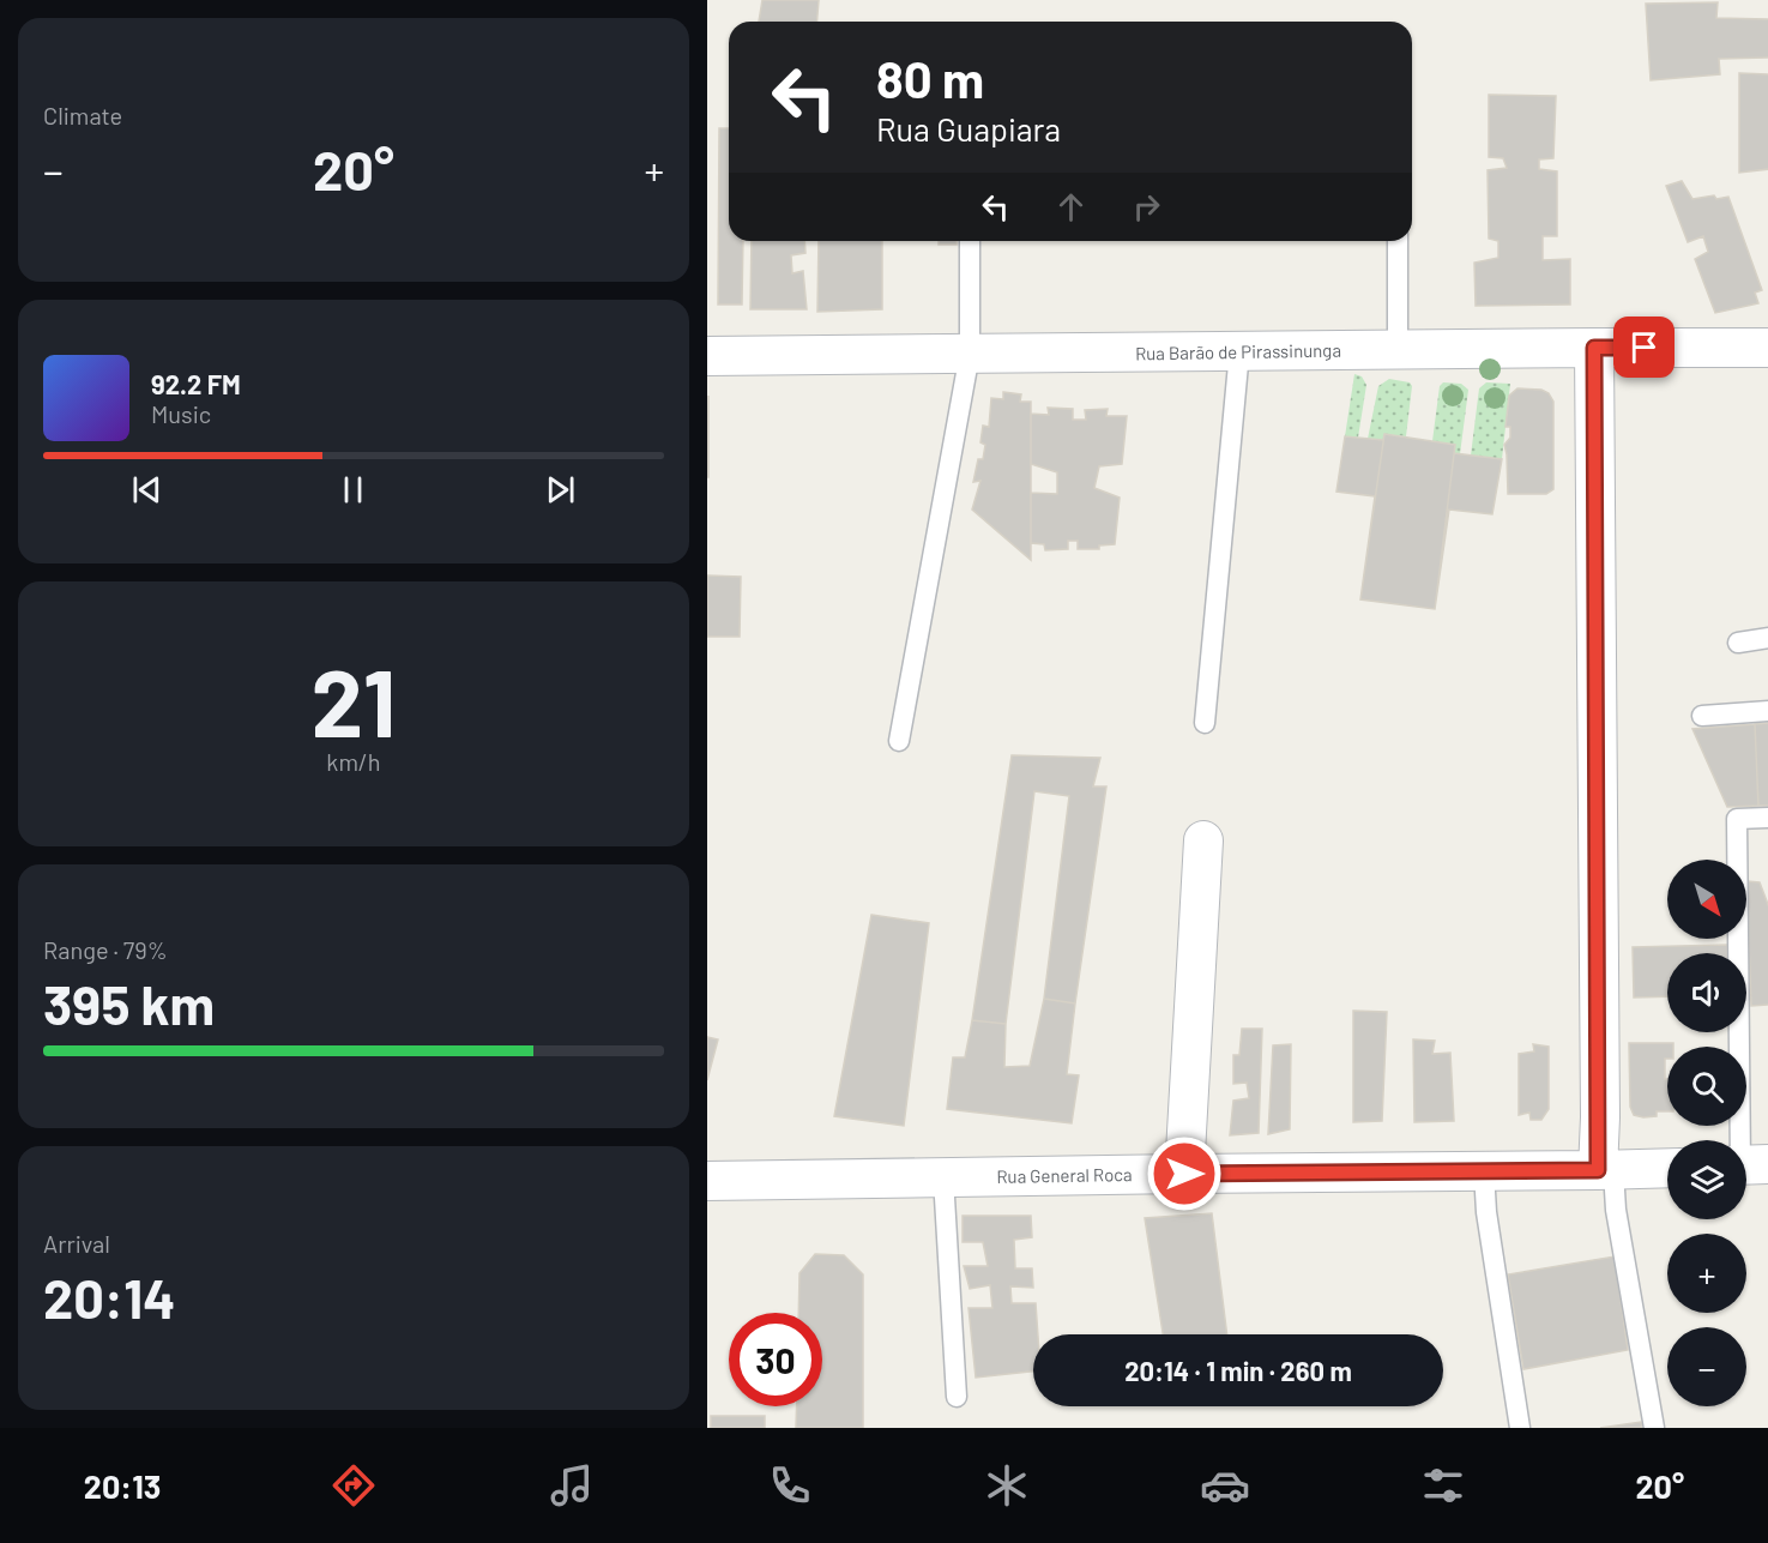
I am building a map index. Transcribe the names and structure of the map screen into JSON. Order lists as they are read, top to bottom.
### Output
{
  "streets": {
    "street": ["Rua Barão de Pirassinunga", "Rua General Roca"]
  },
  "north": "bottom right",
  "page": {
    "tile": [
      "Climate",
      ["21", "km/h"],
      ["Range · 79%", "395 km"],
      ["Arrival", "20:14"]
    ],
    "turn": ["80 m", "Rua Guapiara"],
    "heat": ["−", "20°", "+"],
    "song": ["92.2 FM", "Music"],
    "map_buttons": ["+", "−"],
    "limit": "30",
    "trip": "20:14 · 1 min · 260 m",
    "tabs": ["20:13", "20°"]
  }
}
